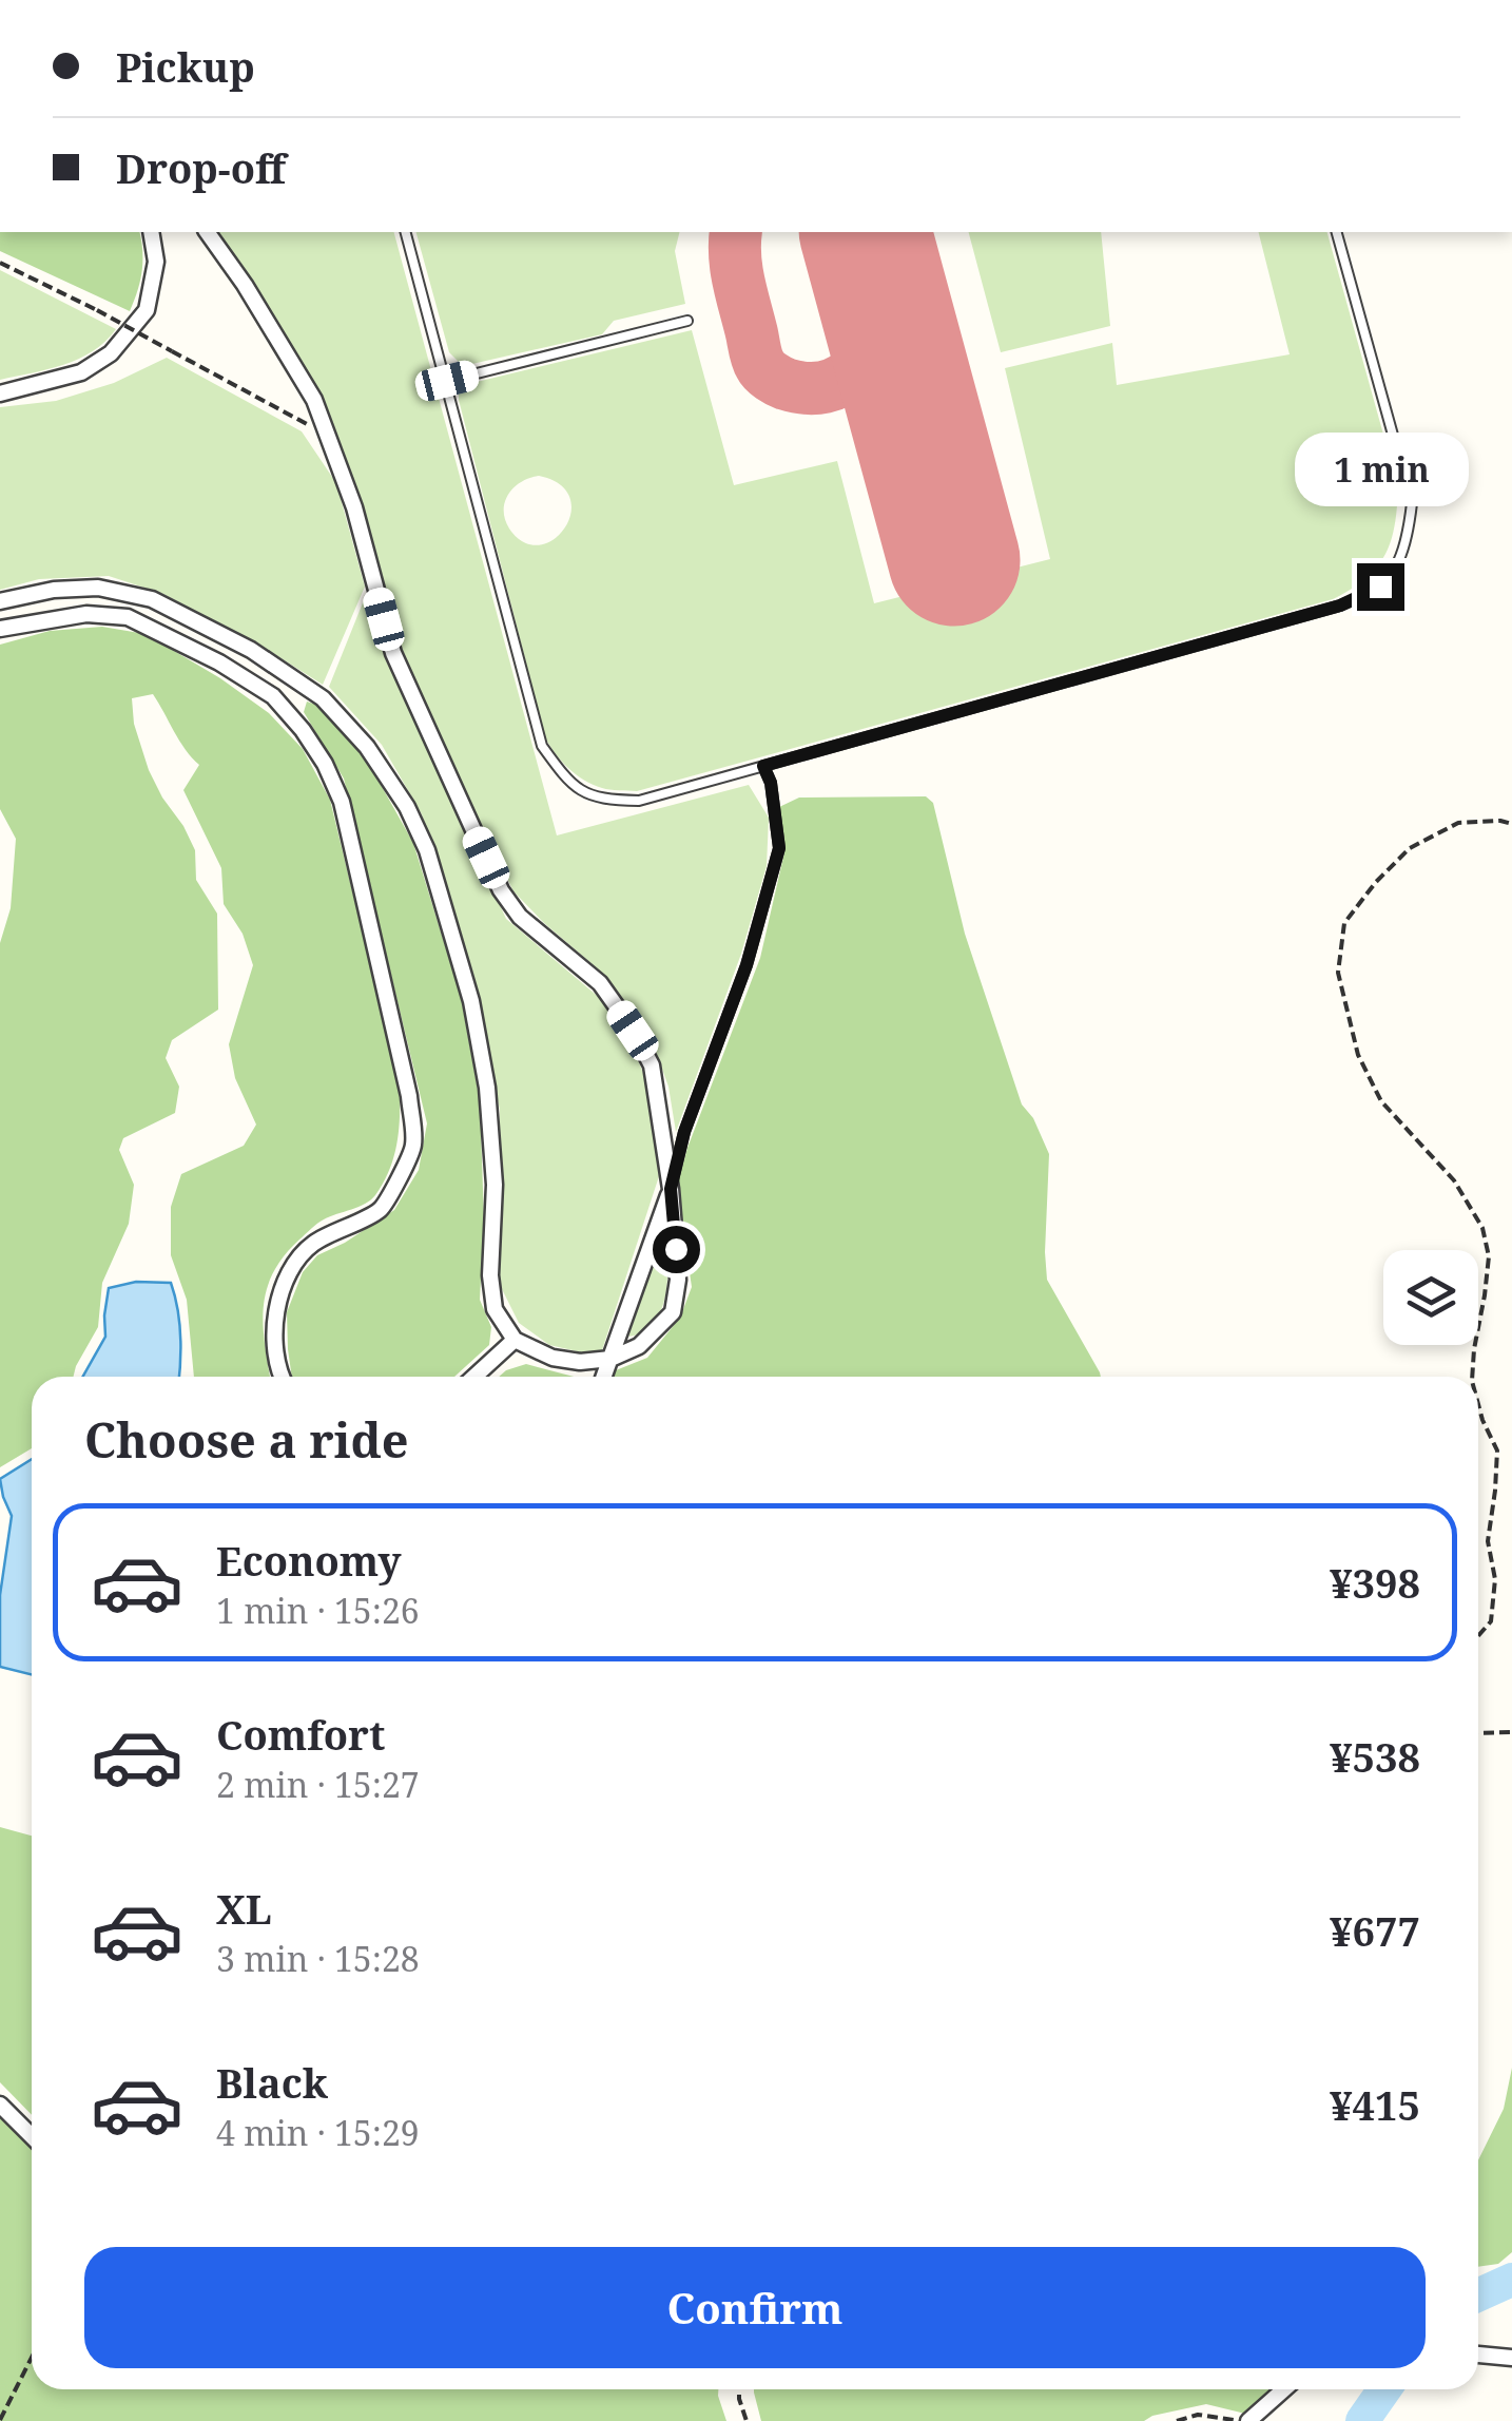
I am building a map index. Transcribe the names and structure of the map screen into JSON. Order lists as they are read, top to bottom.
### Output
{
  "page": {
    "banner": ["Pickup", "Drop-off"],
    "bubble": "1 min",
    "heading": "Choose a ride",
    "list": [
      {
        "name": "Economy",
        "note": "1 min · 15:26",
        "value": "¥398"
      },
      {
        "name": "Comfort",
        "note": "2 min · 15:27",
        "value": "¥538"
      },
      {
        "name": "XL",
        "note": "3 min · 15:28",
        "value": "¥677"
      },
      {
        "name": "Black",
        "note": "4 min · 15:29",
        "value": "¥415"
      }
    ],
    "buttons": "Confirm"
  }
}
